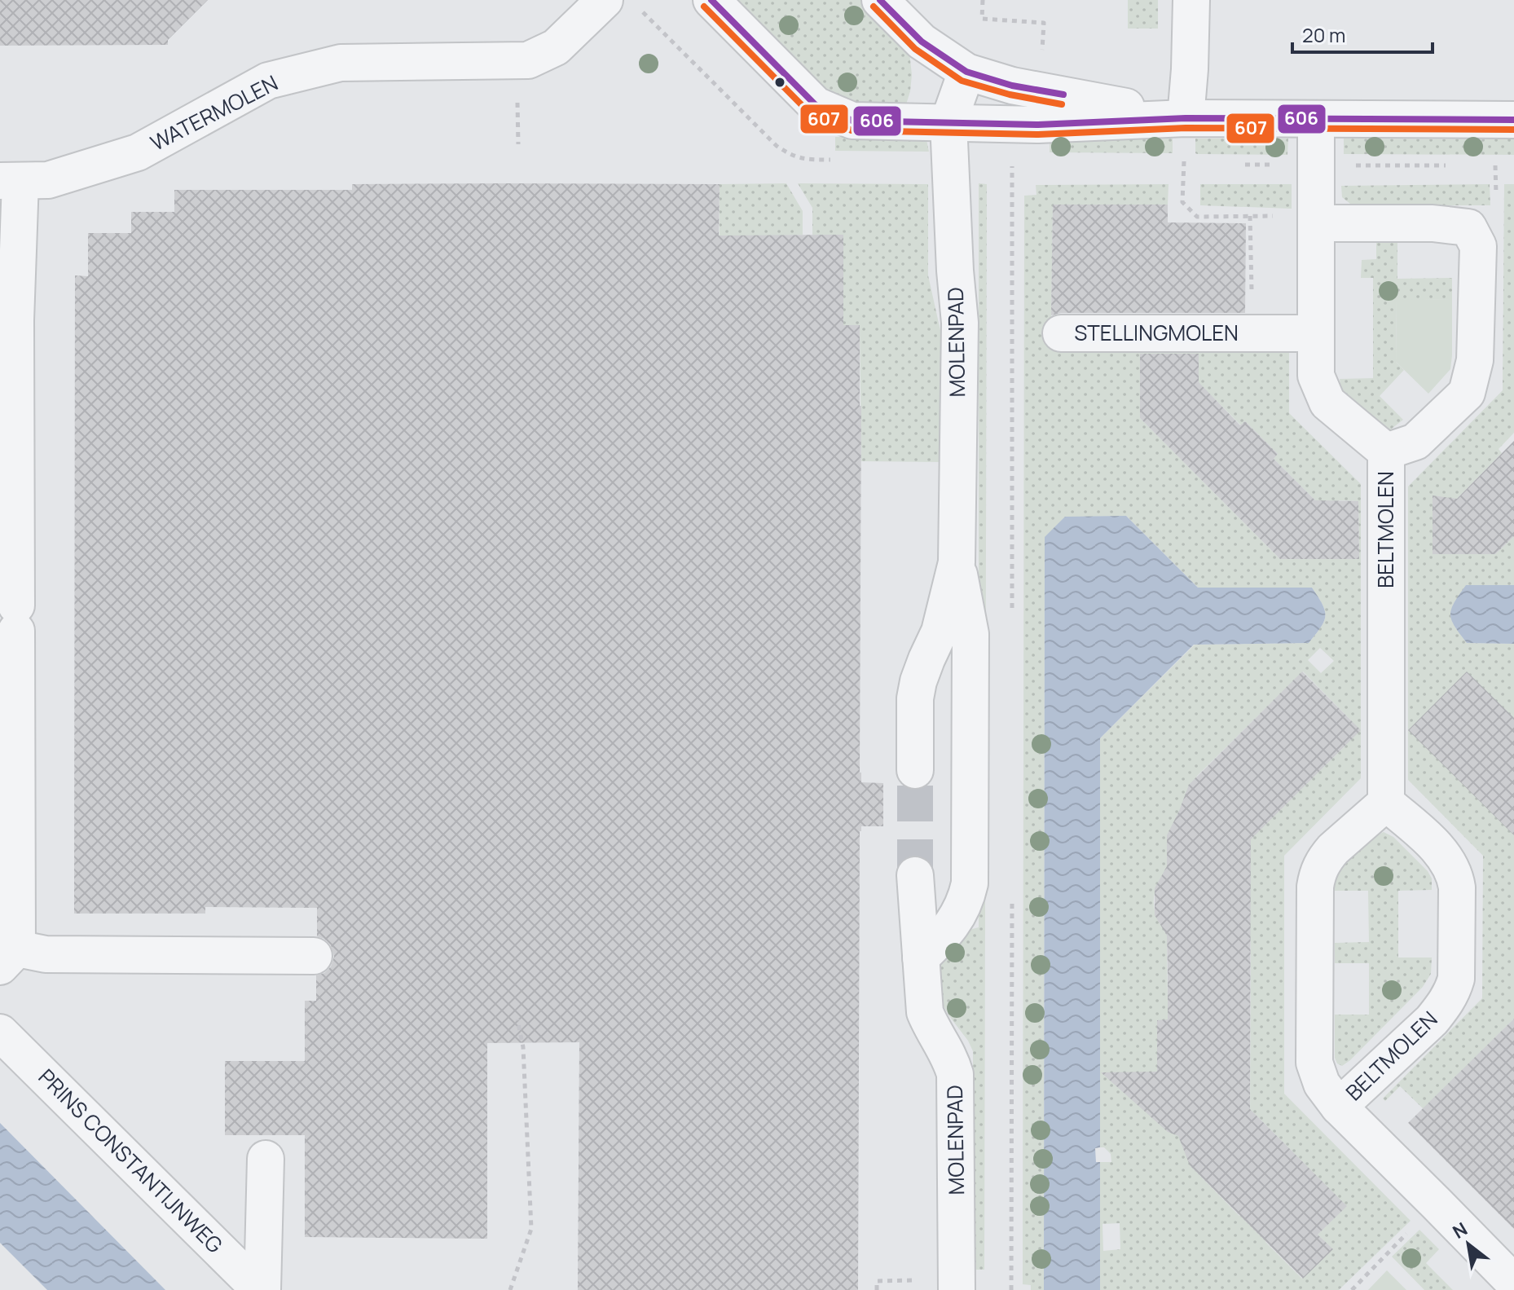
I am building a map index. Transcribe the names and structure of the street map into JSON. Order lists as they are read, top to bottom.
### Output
{
  "streets": {
    "street": [
      "WATERMOLEN",
      "STELLINGMOLEN",
      "MOLENPAD",
      "BELTMOLEN",
      "PRINS CONSTANTIJNWEG"
    ]
  },
  "lines": ["transit line 606", "transit line 607"],
  "scale_bar": "20 m",
  "north": "top left"
}
